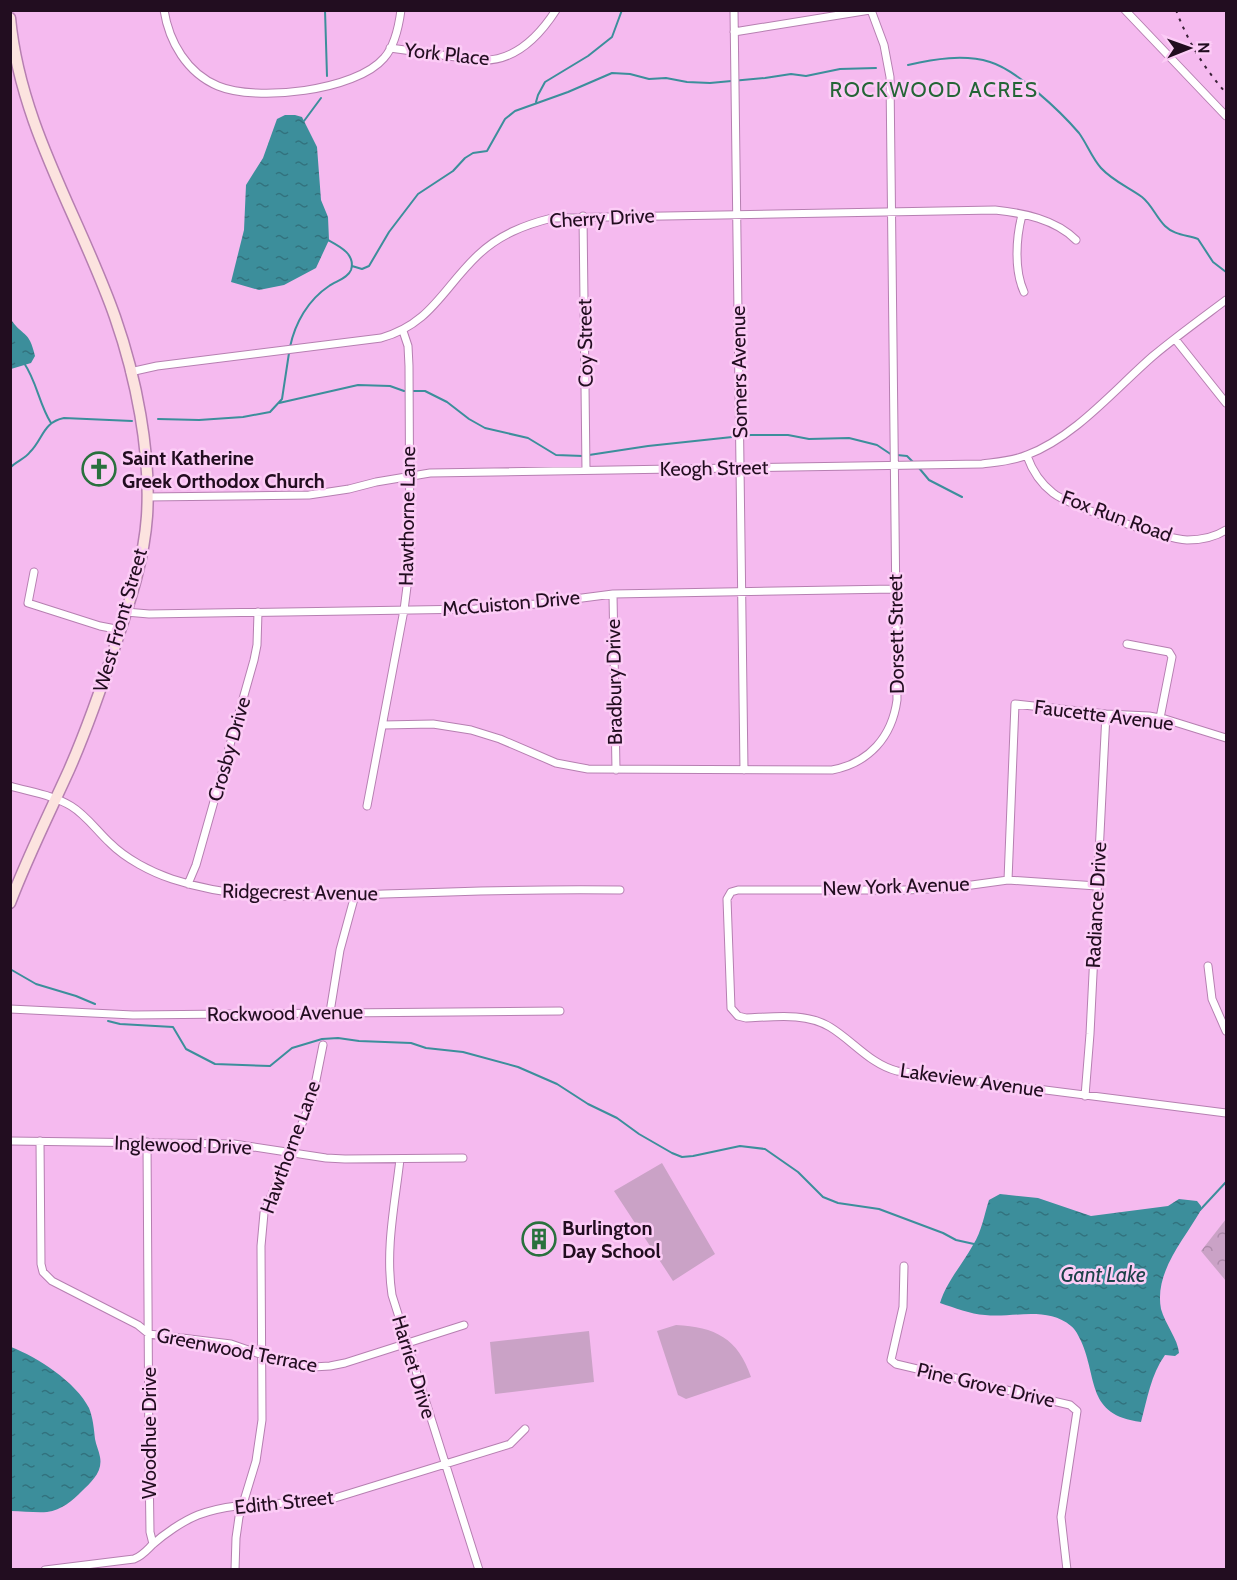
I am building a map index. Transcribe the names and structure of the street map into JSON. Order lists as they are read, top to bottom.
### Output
{
  "streets": {
    "street": [
      "York Place",
      "Cherry Drive",
      "Coy Street",
      "Somers Avenue",
      "Keogh Street",
      "Hawthorne Lane",
      "Fox Run Road",
      "McCuiston Drive",
      "West Front Street",
      "Dorsett Street",
      "Bradbury Drive",
      "Faucette Avenue",
      "Crosby Drive",
      "New York Avenue",
      "Ridgecrest Avenue",
      "Radiance Drive",
      "Rockwood Avenue",
      "Lakeview Avenue",
      "Inglewood Drive",
      "Greenwood Terrace",
      "Harriet Drive",
      "Pine Grove Drive",
      "Woodhue Drive",
      "Edith Street"
    ]
  },
  "crossings": [
    ["Cherry Drive", "Coy Street"],
    ["Cherry Drive", "Somers Avenue"],
    ["Cherry Drive", "Hawthorne Lane"],
    ["Cherry Drive", "West Front Street"],
    ["Cherry Drive", "Dorsett Street"],
    ["Coy Street", "Keogh Street"],
    ["Somers Avenue", "Keogh Street"],
    ["Somers Avenue", "McCuiston Drive"],
    ["Somers Avenue", "Dorsett Street"],
    ["Keogh Street", "Hawthorne Lane"],
    ["Keogh Street", "Fox Run Road"],
    ["Keogh Street", "West Front Street"],
    ["Keogh Street", "Dorsett Street"],
    ["Hawthorne Lane", "McCuiston Drive"],
    ["Hawthorne Lane", "Dorsett Street"],
    ["Hawthorne Lane", "Inglewood Drive"],
    ["Hawthorne Lane", "Greenwood Terrace"],
    ["Hawthorne Lane", "Edith Street"],
    ["McCuiston Drive", "West Front Street"],
    ["McCuiston Drive", "Dorsett Street"],
    ["McCuiston Drive", "Bradbury Drive"],
    ["McCuiston Drive", "Crosby Drive"],
    ["West Front Street", "Ridgecrest Avenue"],
    ["Dorsett Street", "Bradbury Drive"],
    ["Faucette Avenue", "New York Avenue"],
    ["Faucette Avenue", "Radiance Drive"],
    ["Crosby Drive", "Ridgecrest Avenue"],
    ["New York Avenue", "Radiance Drive"],
    ["New York Avenue", "Lakeview Avenue"],
    ["Radiance Drive", "Lakeview Avenue"],
    ["Inglewood Drive", "Greenwood Terrace"],
    ["Inglewood Drive", "Harriet Drive"],
    ["Inglewood Drive", "Woodhue Drive"],
    ["Greenwood Terrace", "Harriet Drive"],
    ["Greenwood Terrace", "Woodhue Drive"],
    ["Harriet Drive", "Edith Street"],
    ["Woodhue Drive", "Edith Street"]
  ],
  "districts": ["ROCKWOOD ACRES"],
  "water": ["Gant Lake"],
  "places": {
    "church": ["Saint Katherine Greek Orthodox Church"],
    "building": ["Burlington Day School"]
  },
  "north": "right"
}
